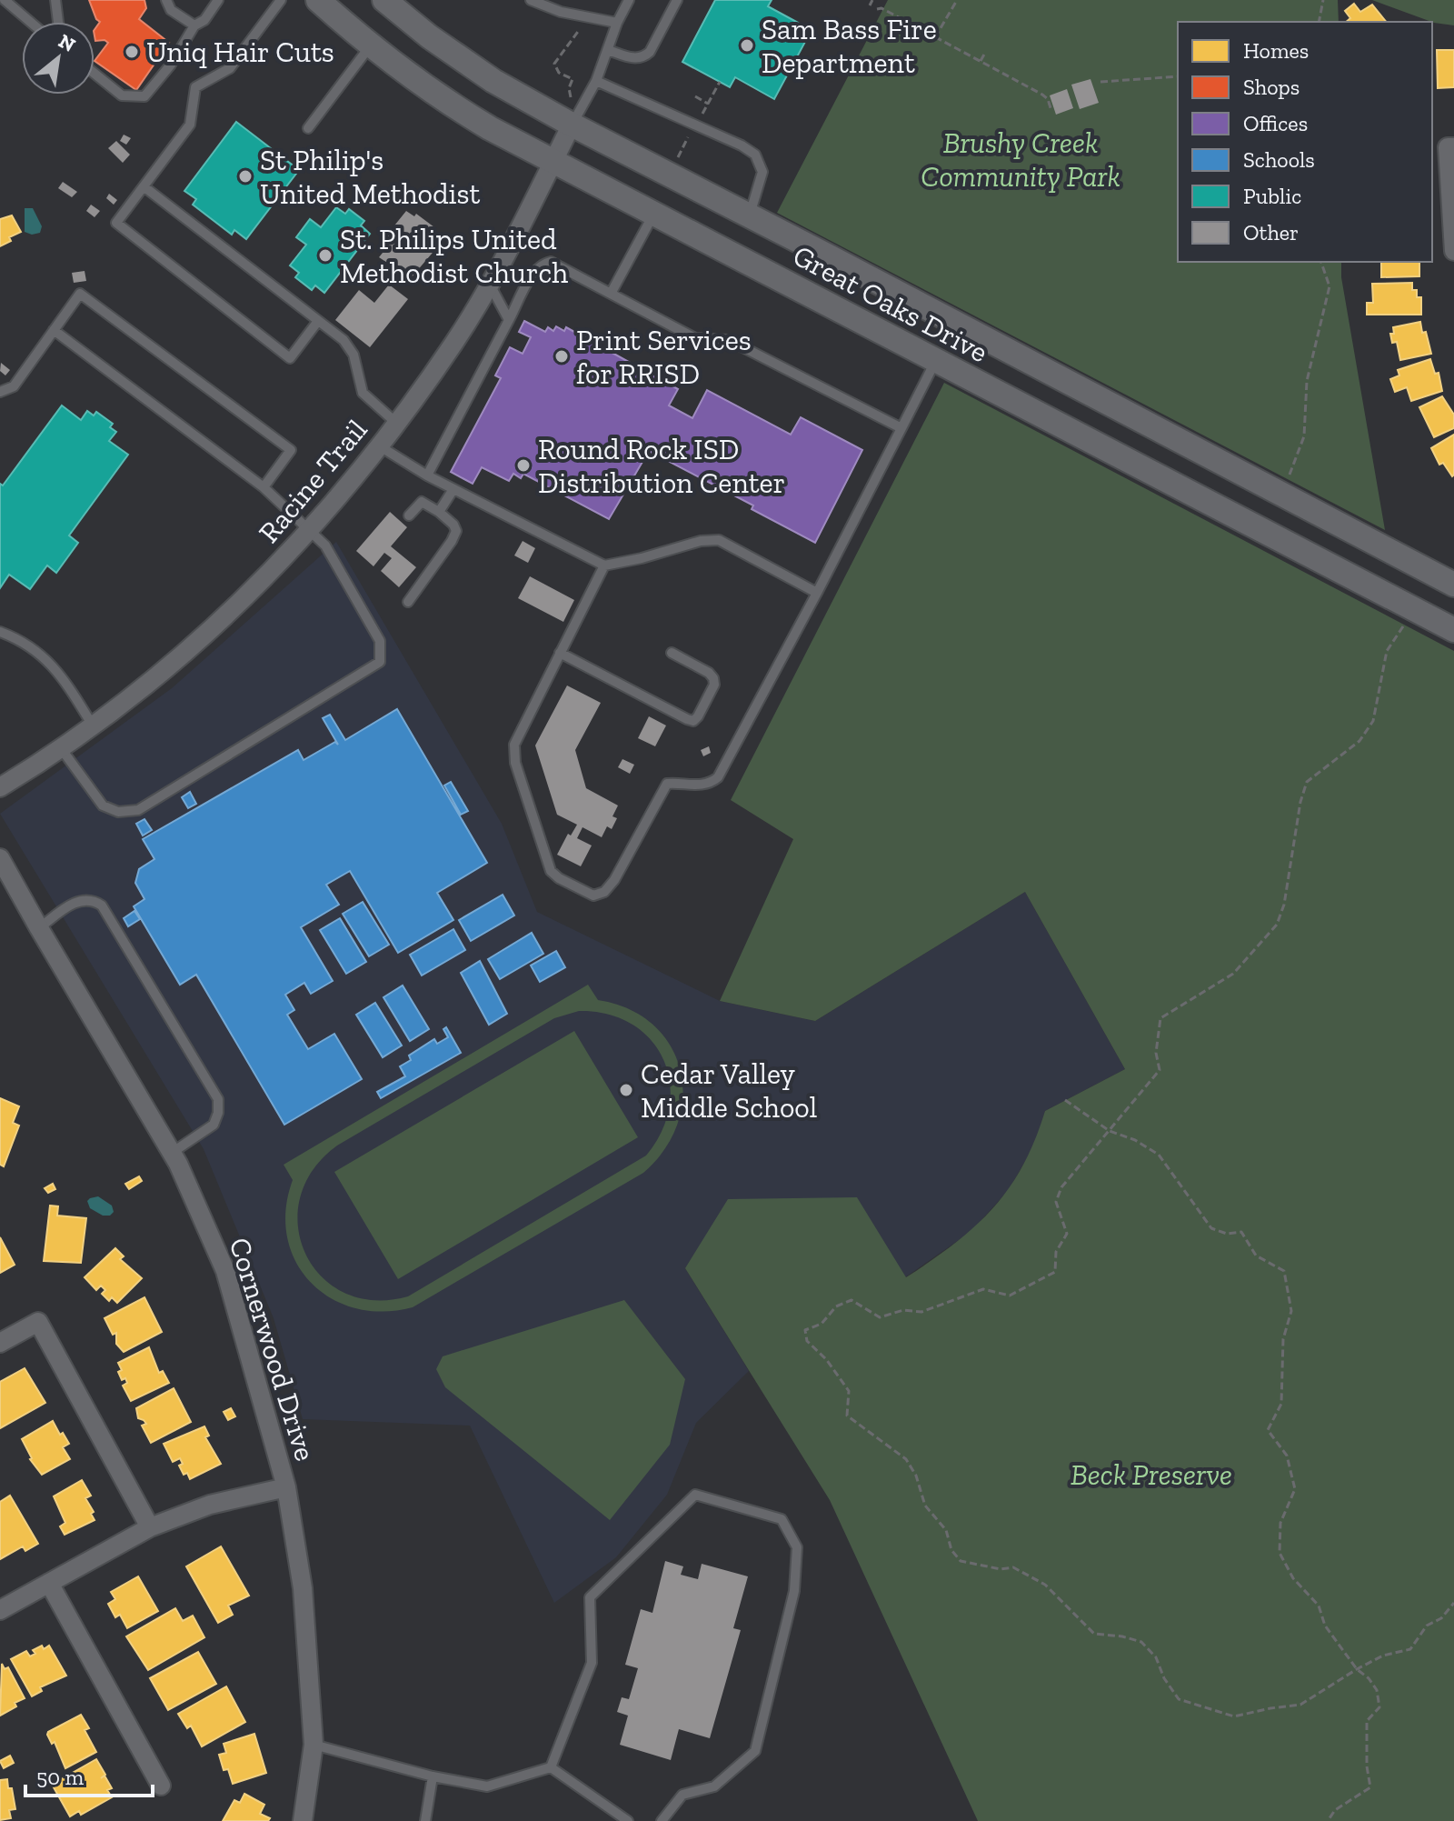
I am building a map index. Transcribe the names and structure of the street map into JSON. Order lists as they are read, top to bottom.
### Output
{
  "streets": {
    "street": ["Great Oaks Drive", "Racine Trail", "Cornerwood Drive"]
  },
  "crossings": [
    ["Great Oaks Drive", "Racine Trail"]
  ],
  "parks": ["Brushy Creek Community Park", "Beck Preserve"],
  "places": [
    "Sam Bass Fire Department",
    "Uniq Hair Cuts",
    "St Philip's United Methodist",
    "St. Philips United Methodist Church",
    "Print Services for RRISD",
    "Round Rock ISD Distribution Center",
    "Cedar Valley Middle School"
  ],
  "legend": [
    "Homes",
    "Shops",
    "Offices",
    "Schools",
    "Public",
    "Other"
  ],
  "scale_bar": "50 m",
  "north": "top right"
}
